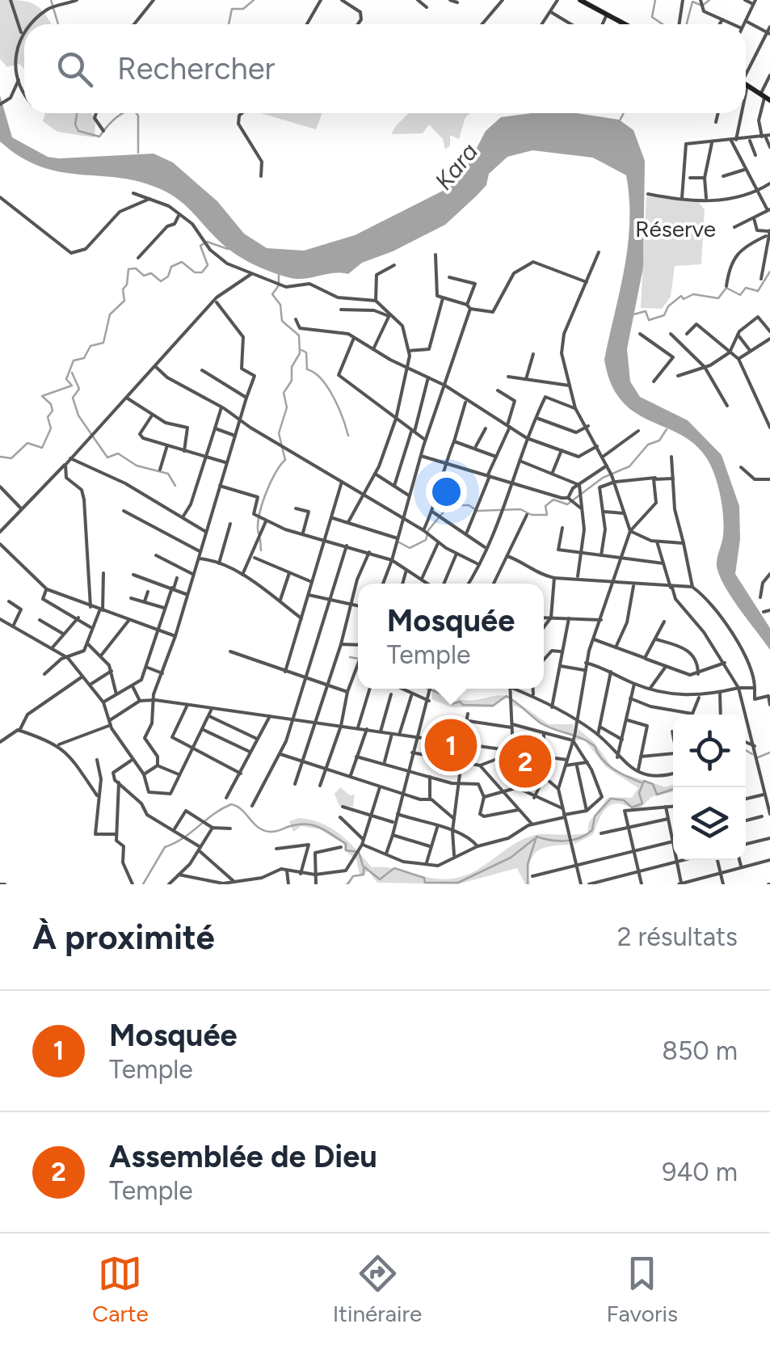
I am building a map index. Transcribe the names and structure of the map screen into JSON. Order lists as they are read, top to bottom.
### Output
{
  "water": ["Kara"],
  "parks": ["Réserve"],
  "page": {
    "search": "Rechercher",
    "popup": ["Mosquée", "Temple"],
    "pins": ["1", "2"],
    "heading": ["À proximité", "2 résultats"],
    "list": [
      {
        "mark": "1",
        "name": "Mosquée",
        "note": "Temple",
        "value": "850 m"
      },
      {
        "mark": "2",
        "name": "Assemblée de Dieu",
        "note": "Temple",
        "value": "940 m"
      }
    ],
    "nav": ["Carte", "Itinéraire", "Favoris"]
  }
}
